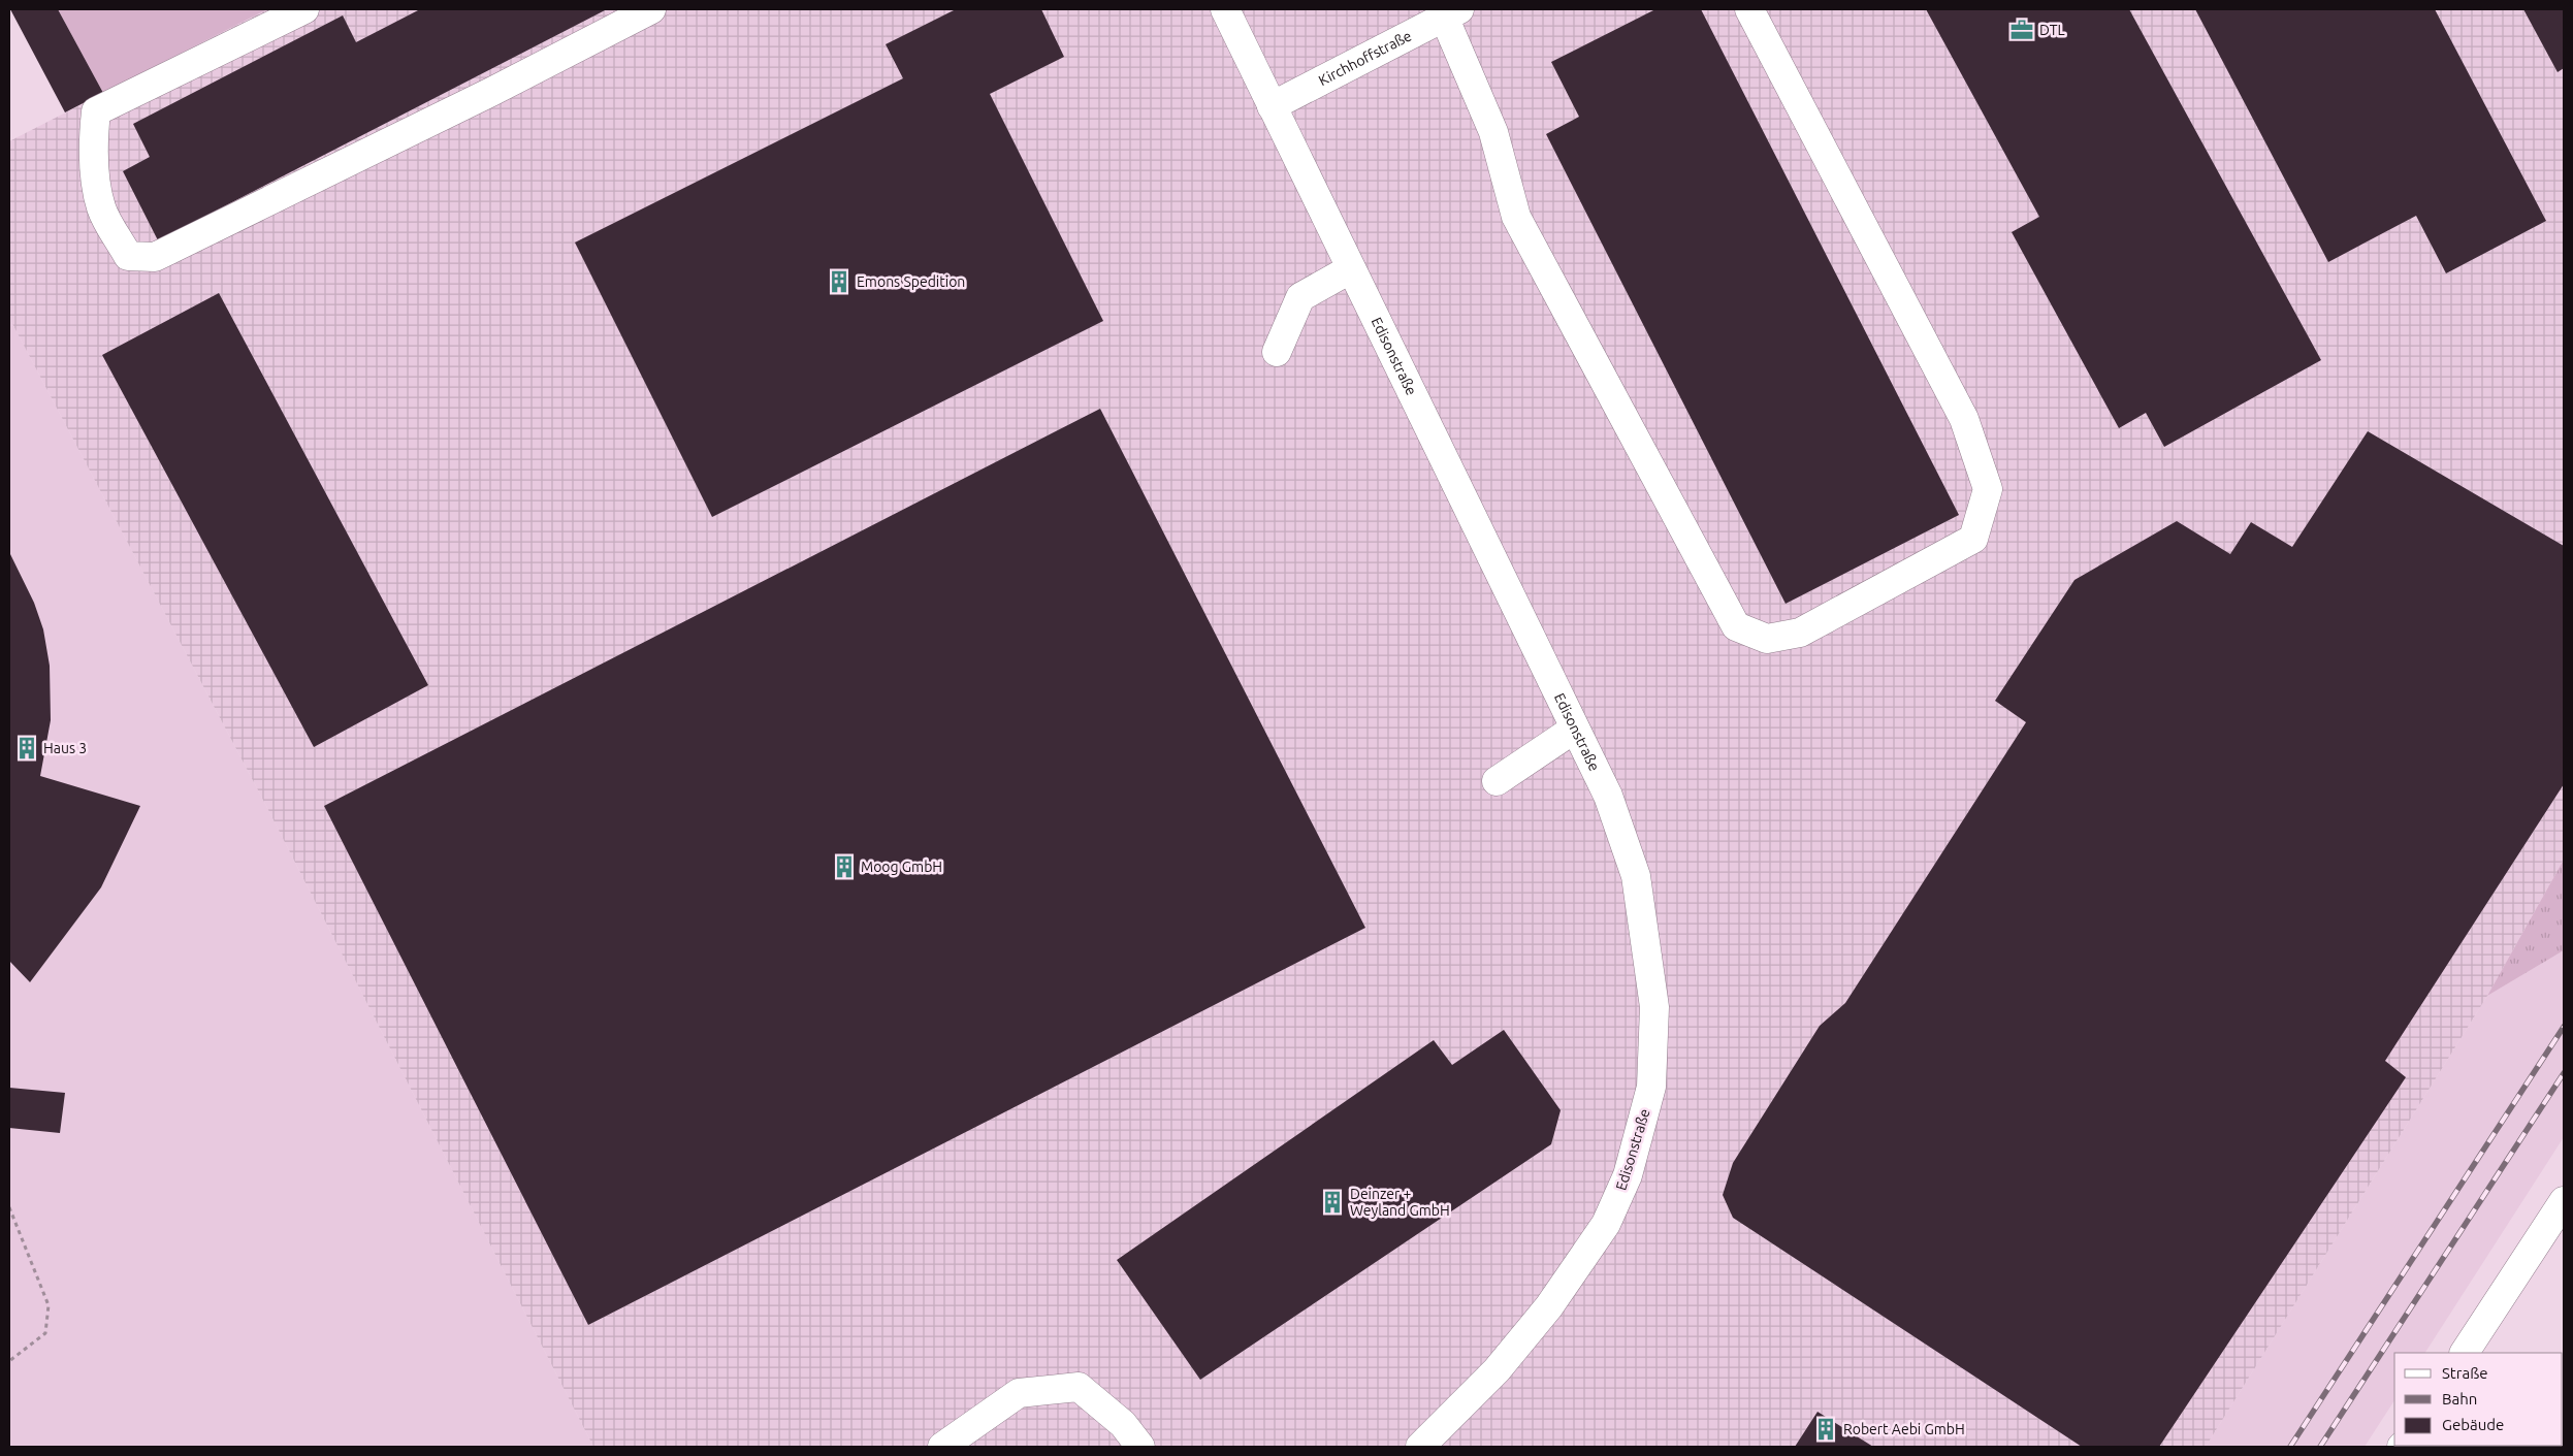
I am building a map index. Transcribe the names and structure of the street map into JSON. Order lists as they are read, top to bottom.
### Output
{
  "streets": {
    "street": ["Kirchhoffstraße", "Edisonstraße"]
  },
  "crossings": [
    ["Kirchhoffstraße", "Edisonstraße"]
  ],
  "places": {
    "office": ["DTL"],
    "building": [
      "Emons Spedition",
      "Haus 3",
      "Moog GmbH",
      "Deinzer + Weyland GmbH",
      "Robert Aebi GmbH"
    ]
  },
  "legend": ["Straße", "Bahn", "Gebäude"]
}
